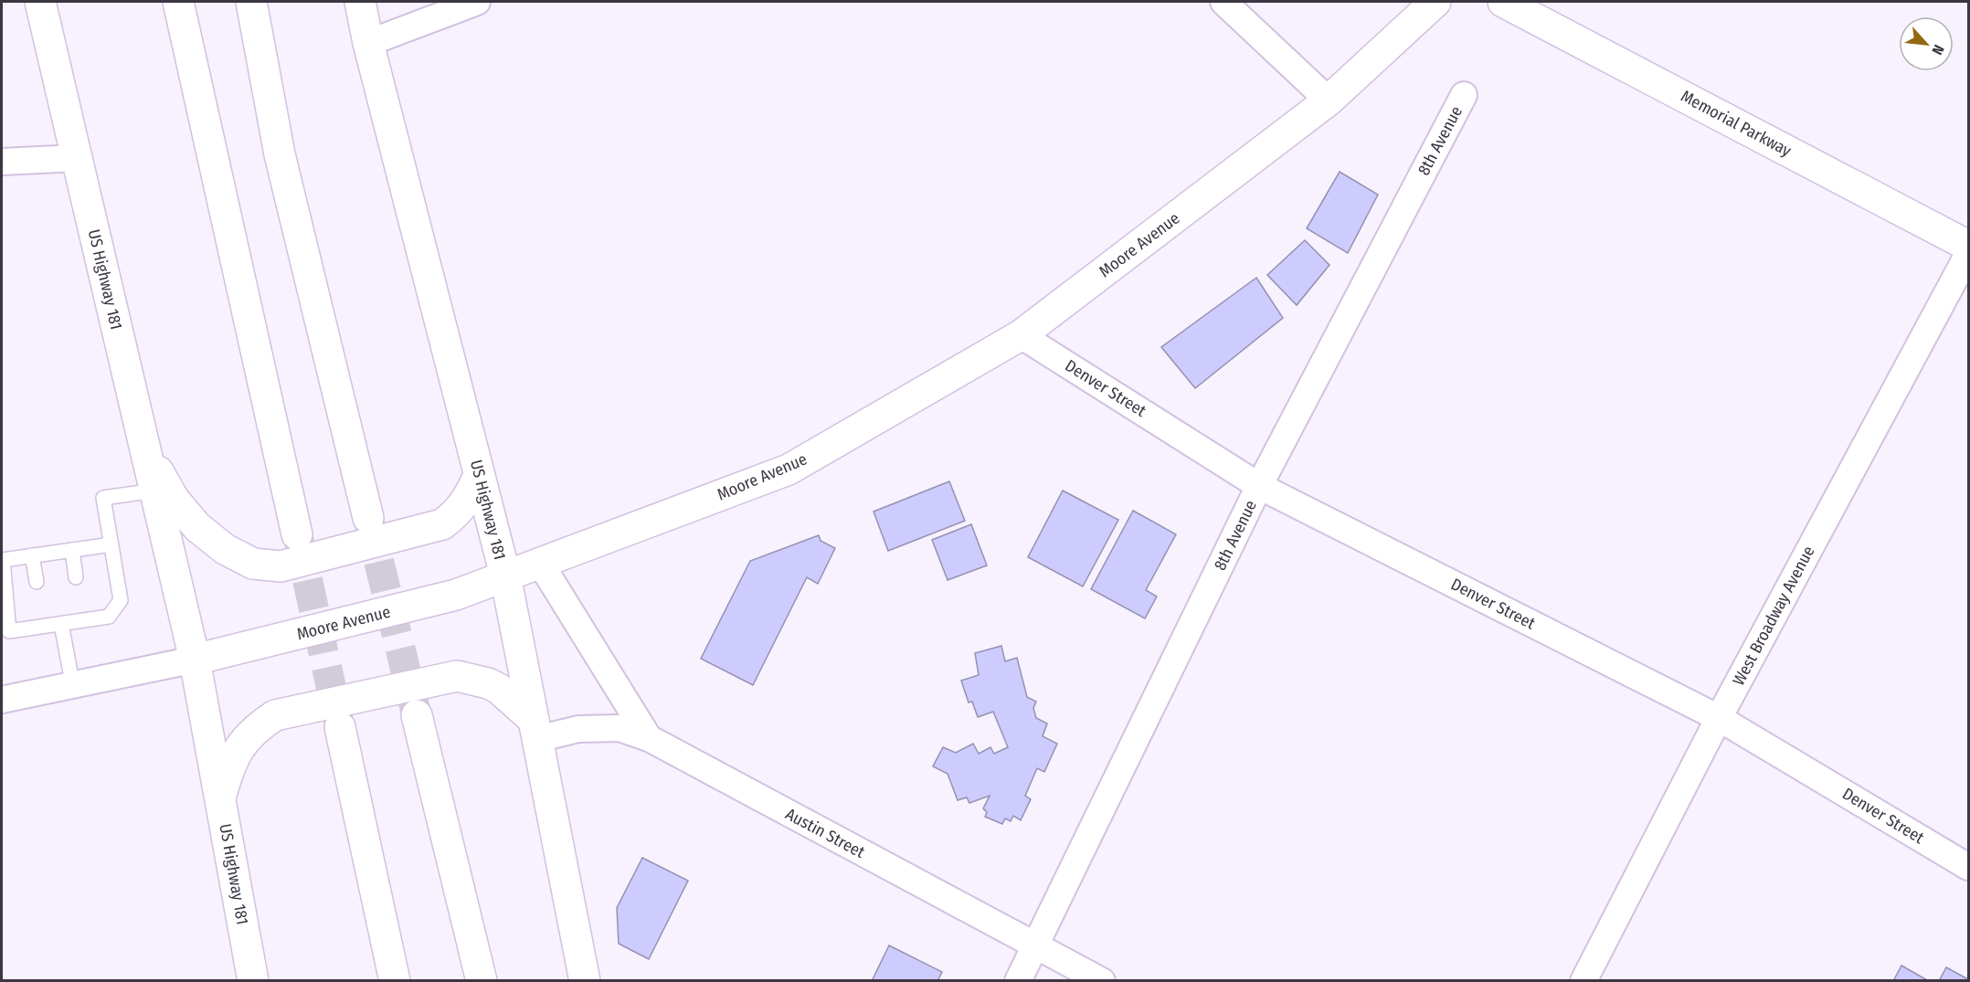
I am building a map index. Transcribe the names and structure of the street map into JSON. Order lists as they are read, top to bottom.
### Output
{
  "streets": {
    "main road": ["Memorial Parkway", "Moore Avenue", "US Highway 181"],
    "street": [
      "8th Avenue",
      "Denver Street",
      "West Broadway Avenue",
      "Austin Street"
    ]
  },
  "crossings": [
    ["8th Avenue", "Denver Street"],
    ["8th Avenue", "Austin Street"],
    ["Moore Avenue", "US Highway 181"],
    ["Moore Avenue", "Denver Street"],
    ["US Highway 181", "Austin Street"],
    ["Denver Street", "West Broadway Avenue"]
  ],
  "north": "bottom right"
}
